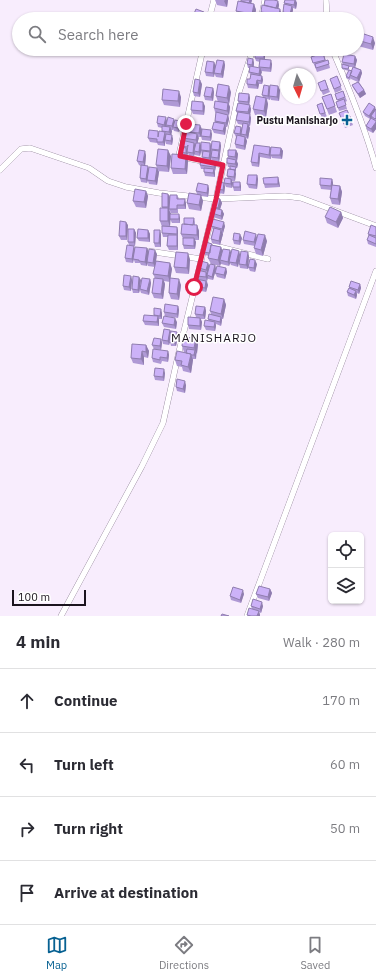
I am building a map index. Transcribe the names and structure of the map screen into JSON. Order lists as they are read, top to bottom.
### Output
{
  "districts": ["MANISHARJO"],
  "places": {
    "health": ["Pustu Manisharjo"]
  },
  "scale_bar": "100 m",
  "north": "bottom",
  "page": {
    "search": "Search here",
    "scale": "100 m",
    "heading": ["4 min", "Walk · 280 m"],
    "list": [
      ["Continue", "170 m"],
      ["Turn left", "60 m"],
      ["Turn right", "50 m"],
      "Arrive at destination"
    ],
    "nav": ["Map", "Directions", "Saved"]
  }
}
